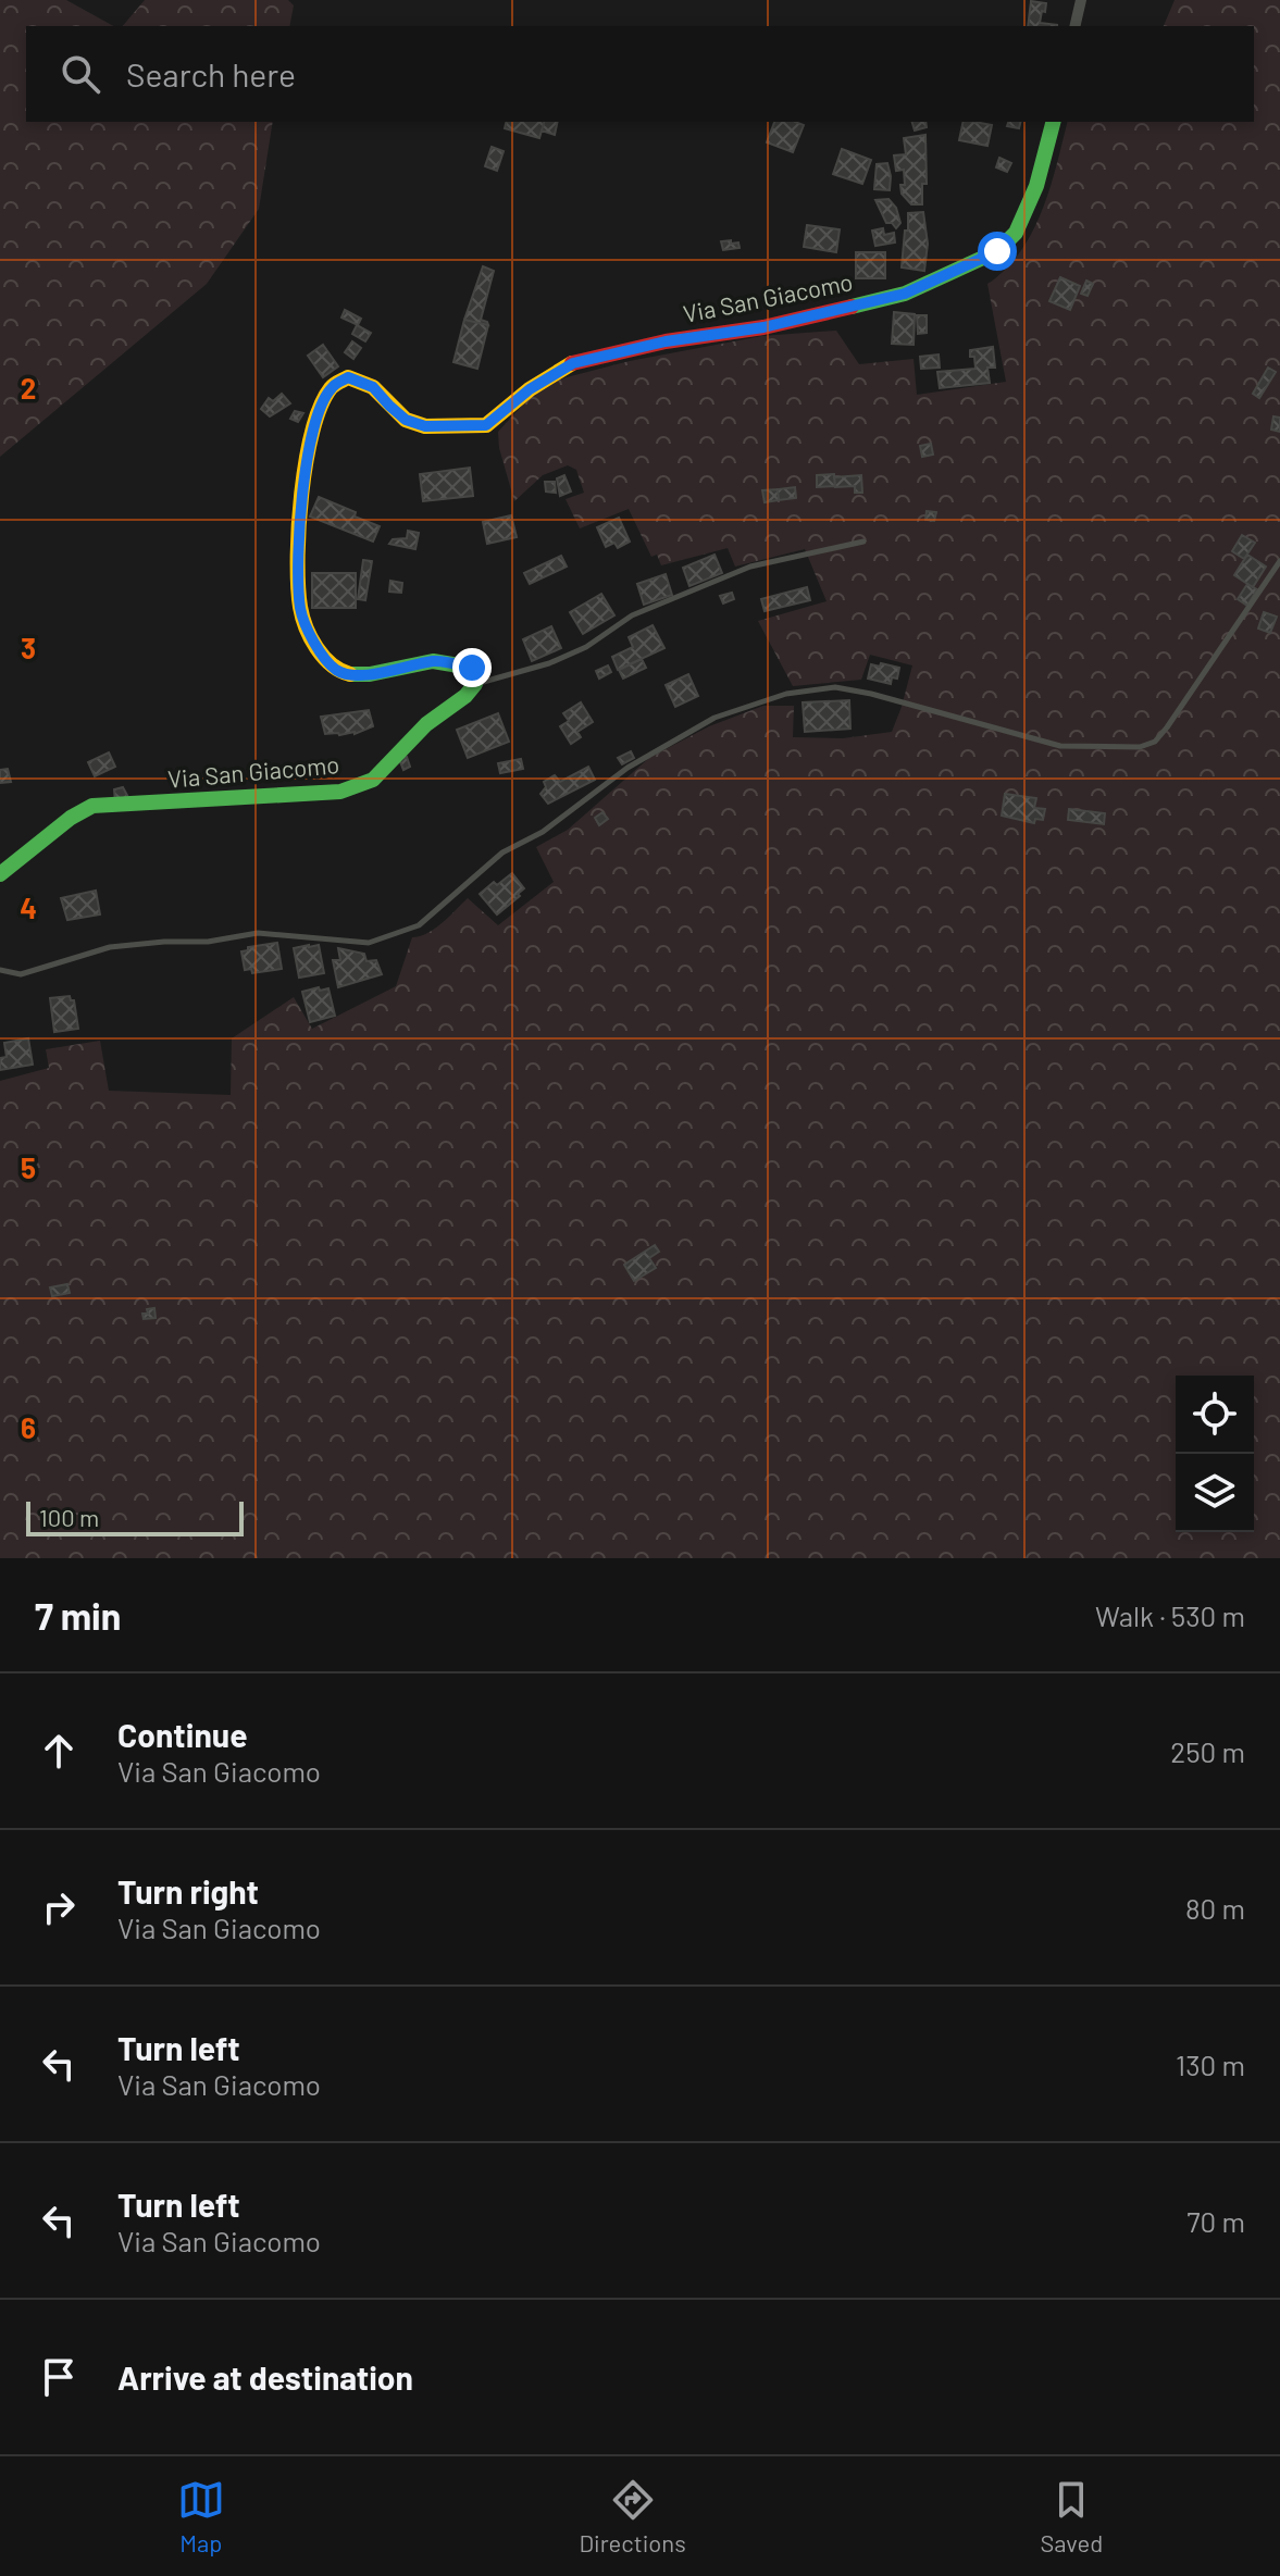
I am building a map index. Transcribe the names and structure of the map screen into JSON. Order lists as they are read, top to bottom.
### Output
{
  "streets": {
    "street": ["Via San Giacomo"]
  },
  "scale_bar": "100 m",
  "page": {
    "search": "Search here",
    "scale": "100 m",
    "heading": ["7 min", "Walk · 530 m"],
    "list": [
      ["Continue", "Via San Giacomo", "250 m"],
      ["Turn right", "Via San Giacomo", "80 m"],
      ["Turn left", "Via San Giacomo", "130 m"],
      ["Turn left", "Via San Giacomo", "70 m"],
      "Arrive at destination"
    ],
    "nav": ["Map", "Directions", "Saved"]
  },
  "grid": {
    "rows": [
      "2",
      "3",
      "4",
      "5",
      "6"
    ]
  }
}
